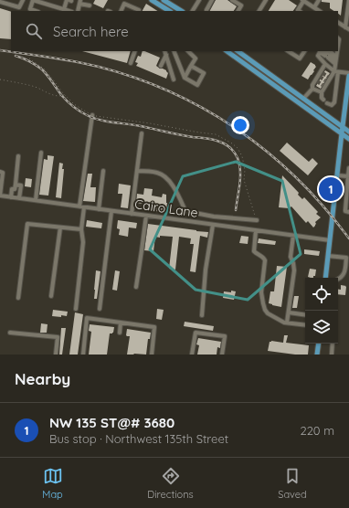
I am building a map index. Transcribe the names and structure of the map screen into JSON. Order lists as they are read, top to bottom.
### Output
{
  "streets": {
    "street": ["Cairo Lane"]
  },
  "page": {
    "search": "Search here",
    "pins": "1",
    "heading": "Nearby",
    "list": [
      {
        "mark": "1",
        "name": "NW 135 ST@# 3680",
        "note": "Bus stop · Northwest 135th Street",
        "value": "220 m"
      }
    ],
    "nav": ["Map", "Directions", "Saved"]
  }
}
